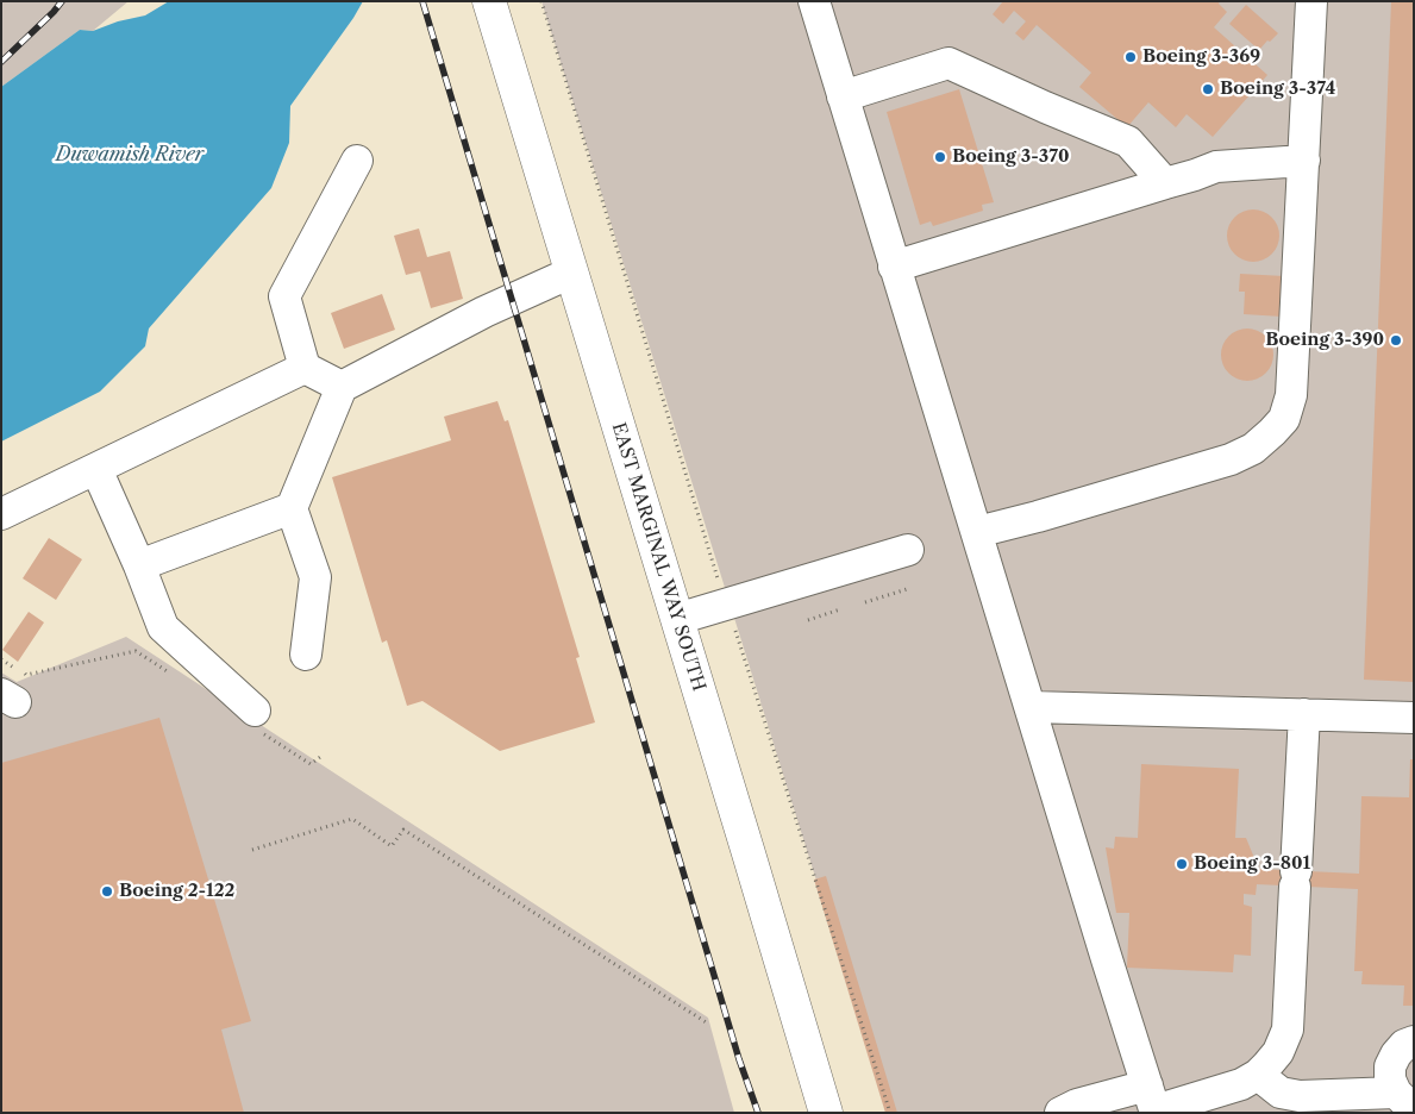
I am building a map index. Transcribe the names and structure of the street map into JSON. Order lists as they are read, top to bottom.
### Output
{
  "streets": {
    "main road": ["EAST MARGINAL WAY SOUTH"]
  },
  "water": ["Duwamish River"],
  "places": [
    "Boeing 3-369",
    "Boeing 3-374",
    "Boeing 3-370",
    "Boeing 3-390",
    "Boeing 3-801",
    "Boeing 2-122"
  ]
}
